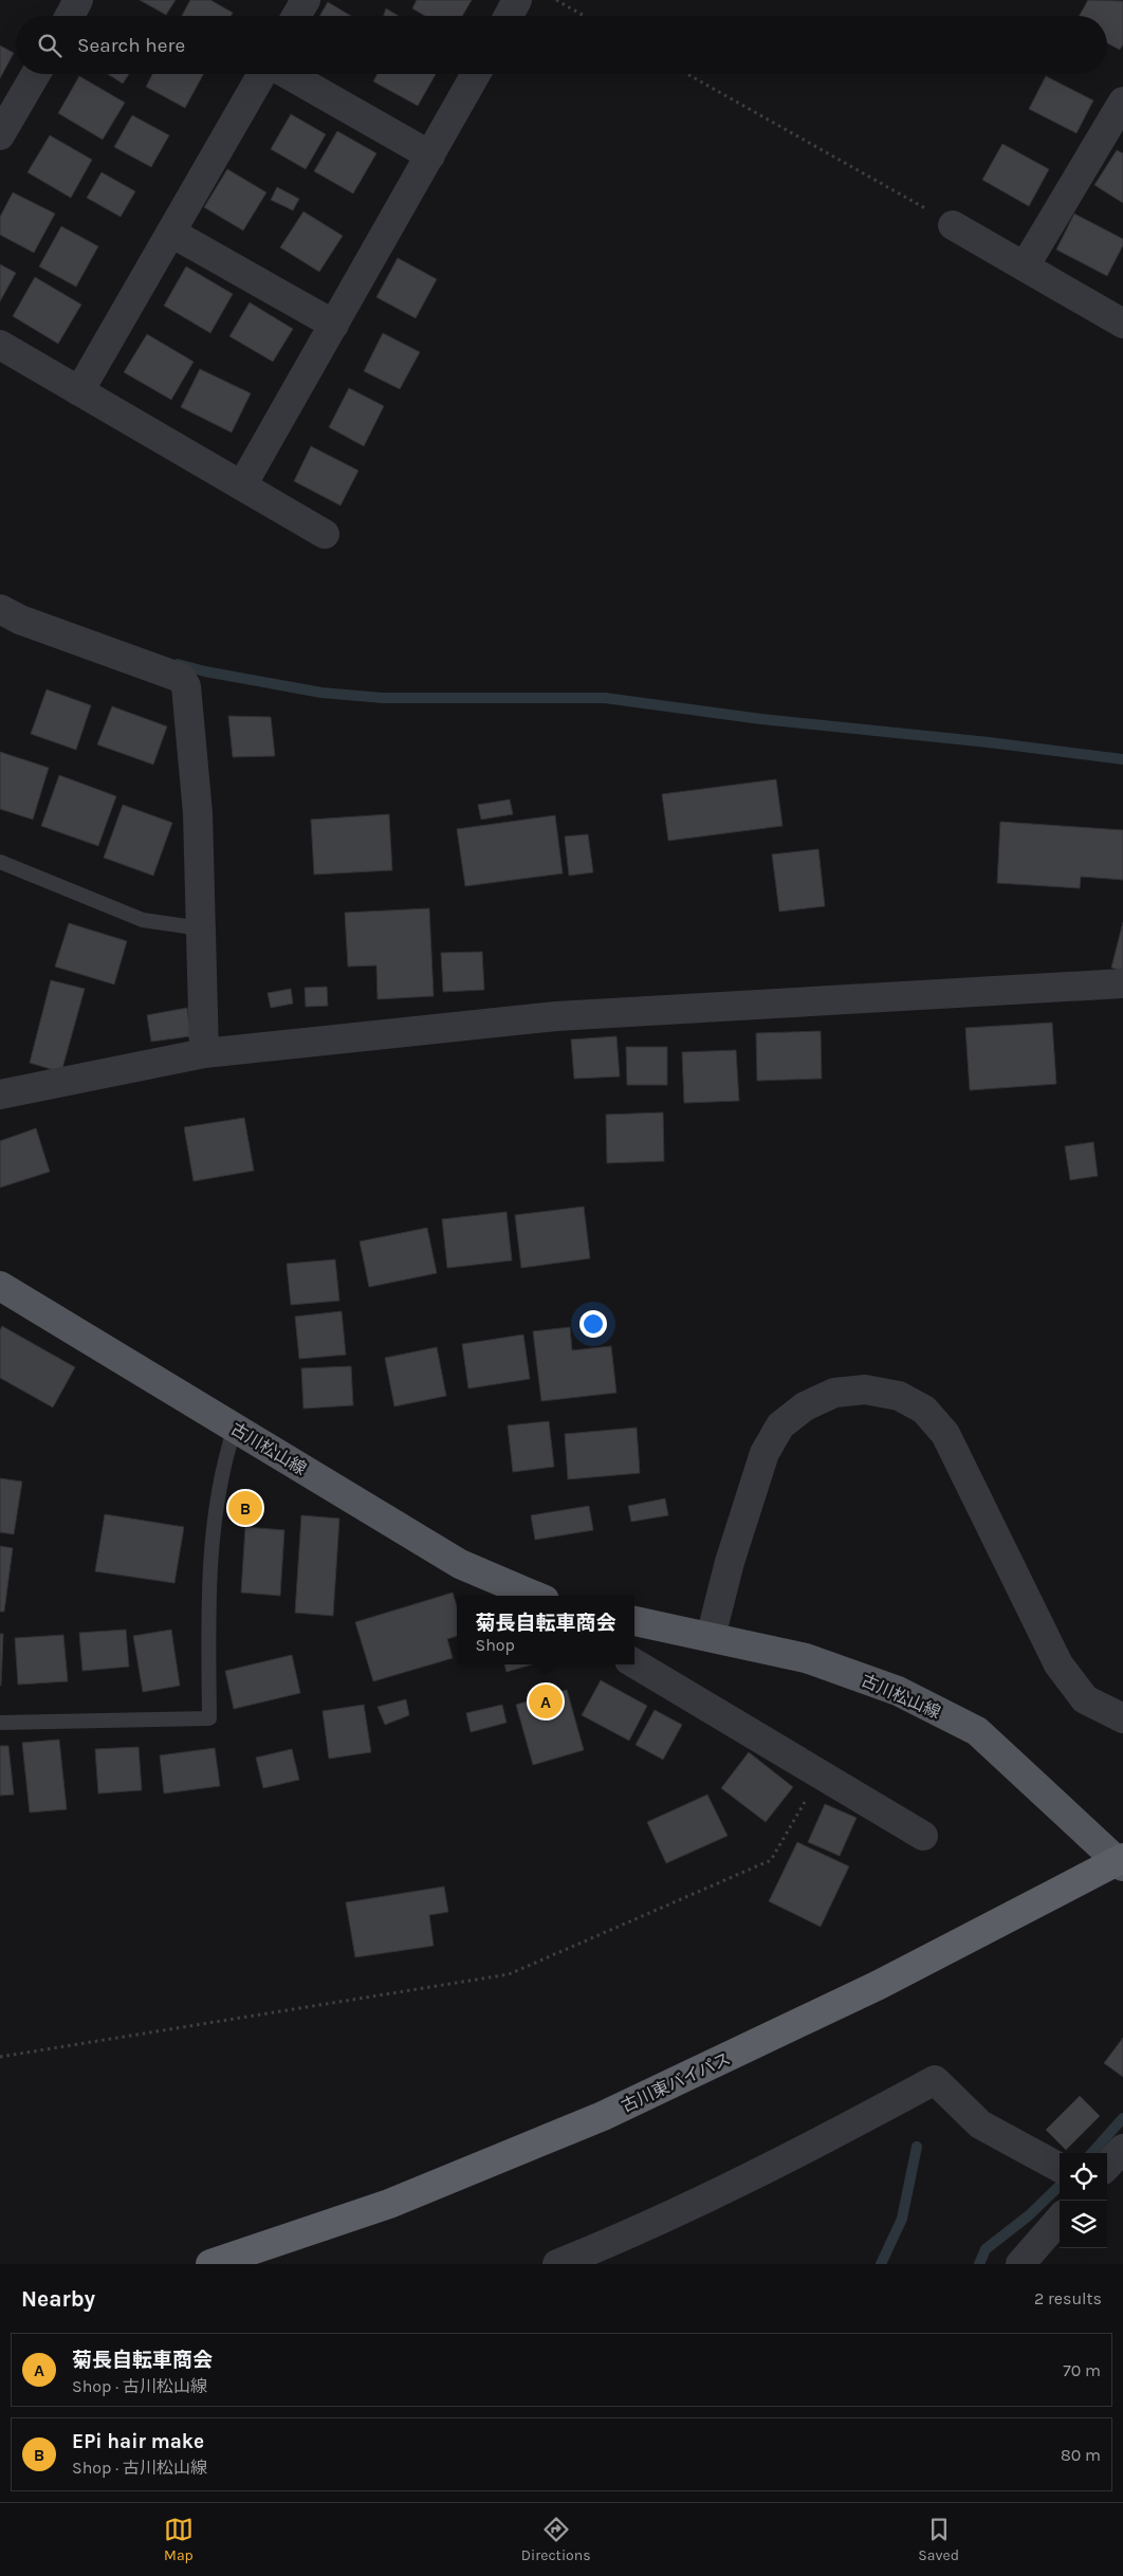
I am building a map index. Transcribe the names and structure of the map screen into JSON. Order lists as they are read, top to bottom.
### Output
{
  "streets": {
    "highway": ["古川東バイパス"],
    "main road": ["古川松山線"]
  },
  "crossings": [
    ["古川松山線", "古川東バイパス"]
  ],
  "page": {
    "search": "Search here",
    "pins": ["B", "A"],
    "popup": ["菊長自転車商会", "Shop"],
    "heading": ["Nearby", "2 results"],
    "list": [
      {
        "mark": "A",
        "name": "菊長自転車商会",
        "note": "Shop · 古川松山線",
        "value": "70 m"
      },
      {
        "mark": "B",
        "name": "EPi hair make",
        "note": "Shop · 古川松山線",
        "value": "80 m"
      }
    ],
    "nav": ["Map", "Directions", "Saved"]
  }
}
